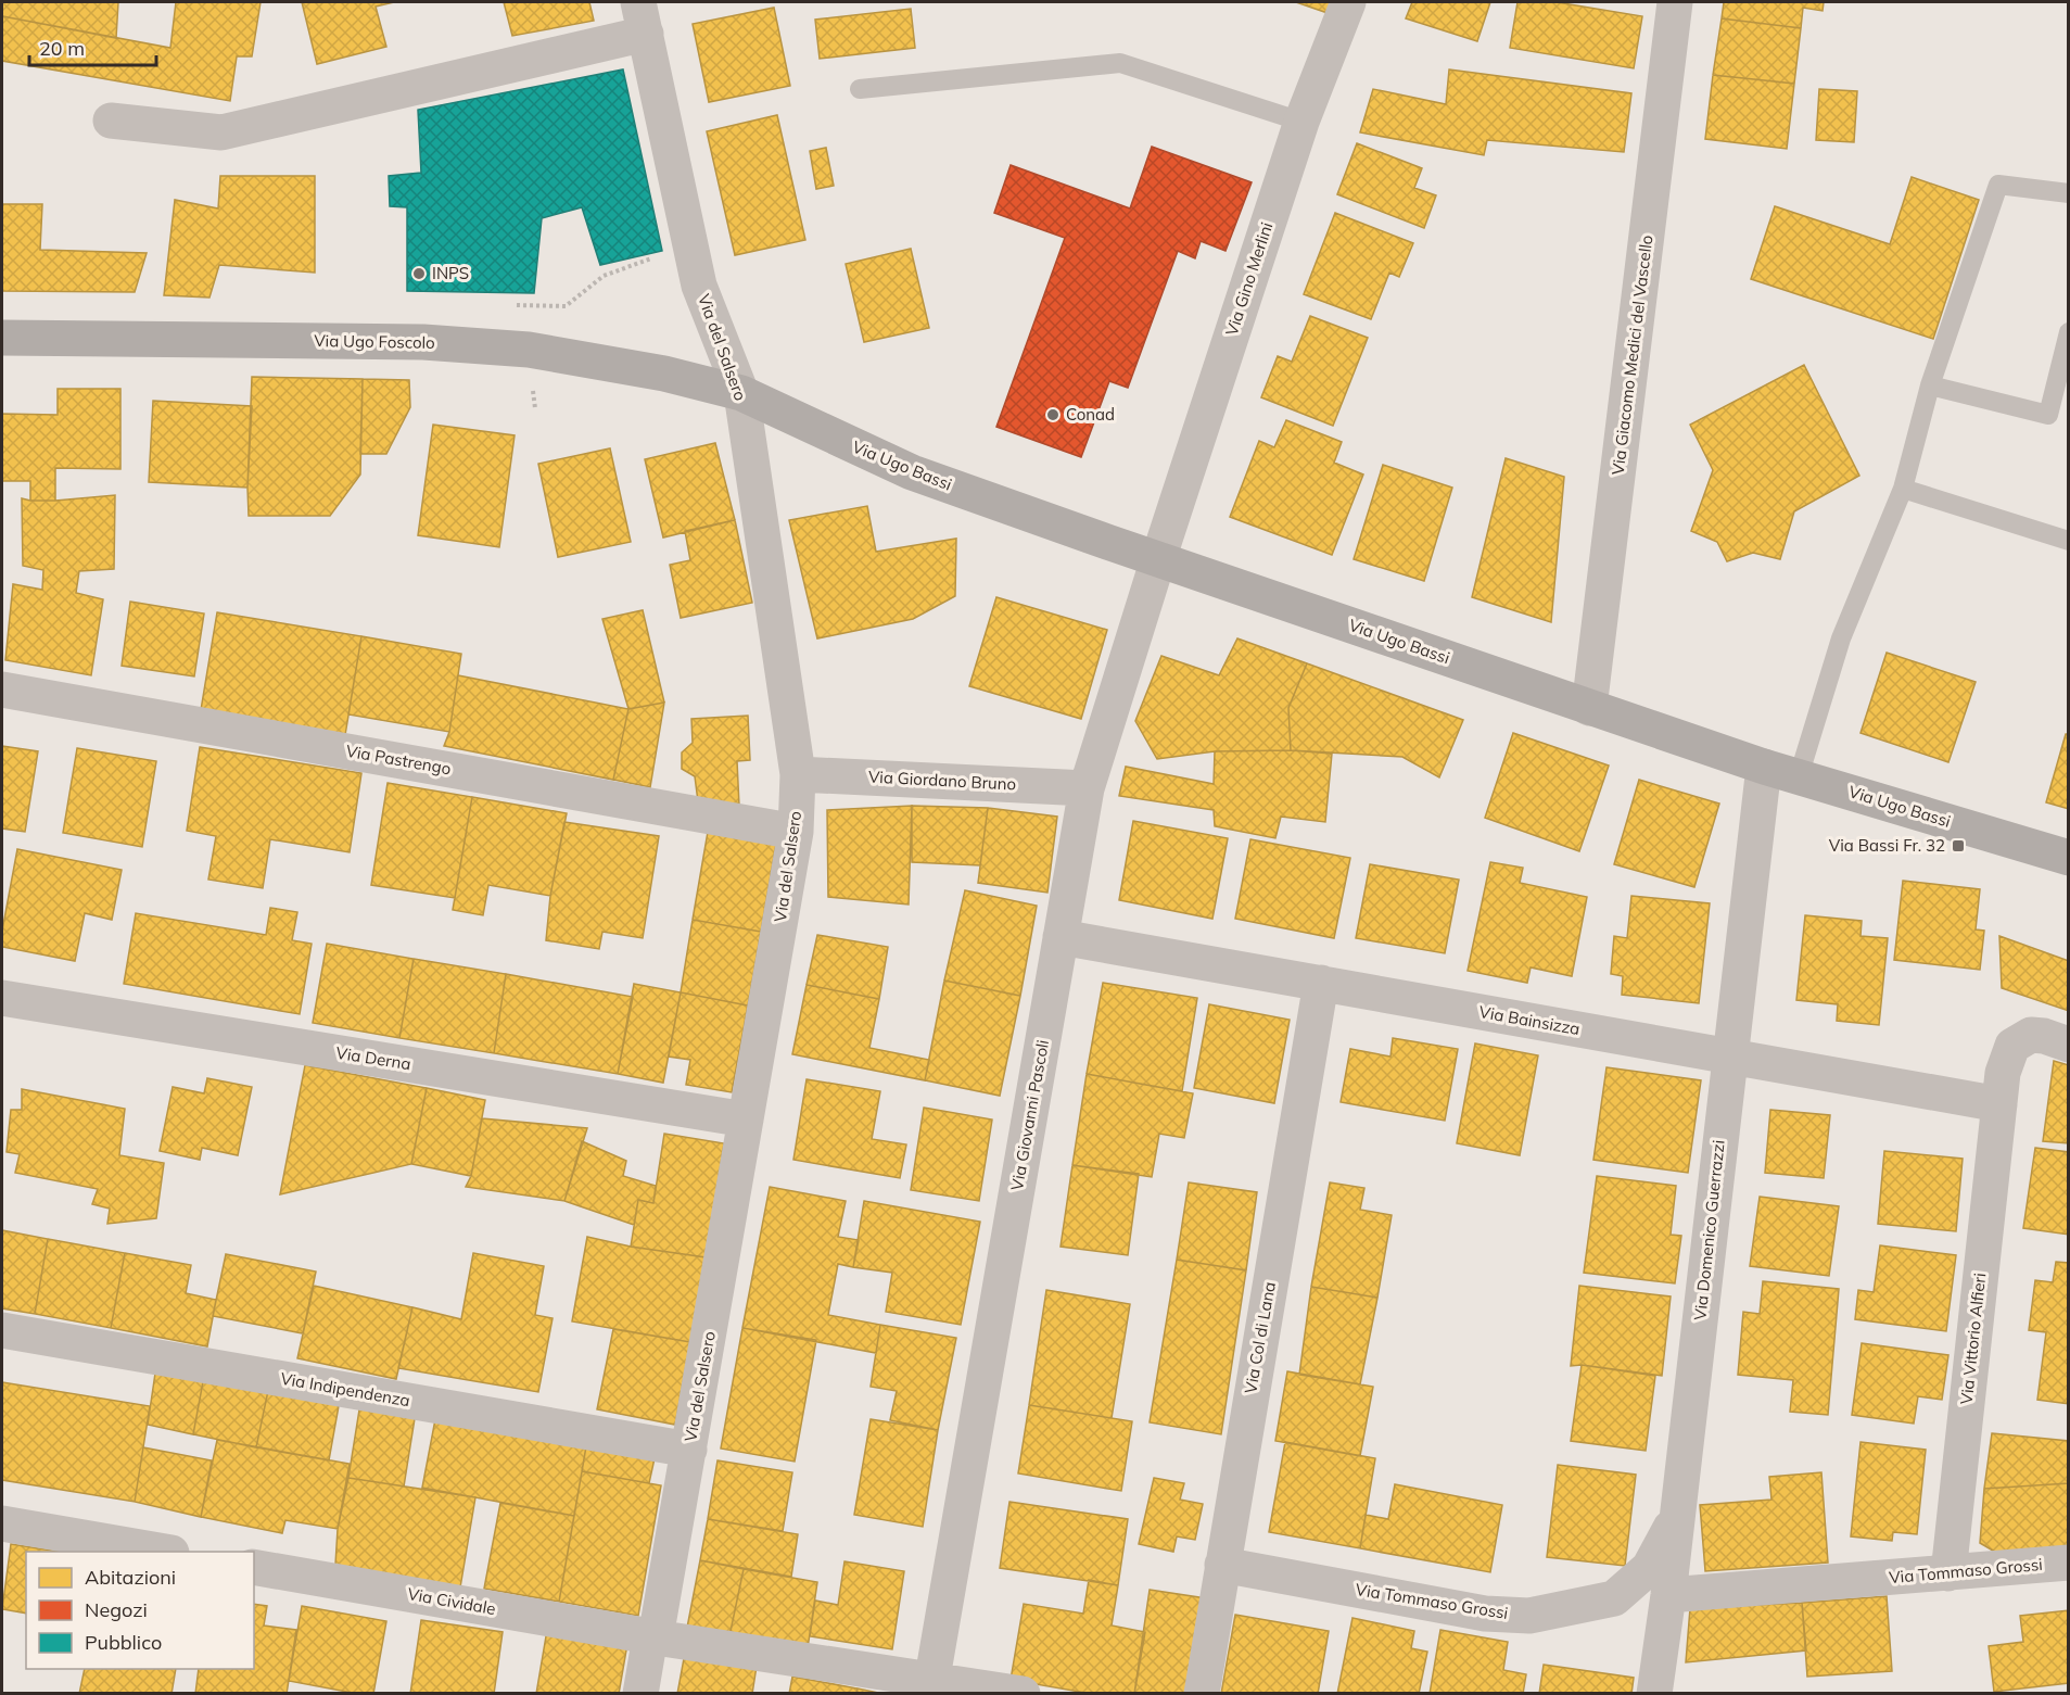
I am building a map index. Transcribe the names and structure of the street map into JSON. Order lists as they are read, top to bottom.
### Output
{
  "streets": {
    "main road": ["Via Ugo Foscolo", "Via Ugo Bassi"],
    "street": [
      "Via Gino Merlini",
      "Via del Salsero",
      "Via Giacomo Medici del Vascello",
      "Via Pastrengo",
      "Via Giordano Bruno",
      "Via Bainsizza",
      "Via Derna",
      "Via Giovanni Pascoli",
      "Via Domenico Guerrazzi",
      "Via Col di Lana",
      "Via Vittorio Alfieri",
      "Via Indipendenza",
      "Via Tommaso Grossi",
      "Via Cividale"
    ]
  },
  "crossings": [
    ["Via Gino Merlini", "Via Ugo Bassi"],
    ["Via Gino Merlini", "Via Giovanni Pascoli"],
    ["Via Ugo Foscolo", "Via del Salsero"],
    ["Via Ugo Foscolo", "Via Ugo Bassi"],
    ["Via del Salsero", "Via Ugo Bassi"],
    ["Via del Salsero", "Via Pastrengo"],
    ["Via del Salsero", "Via Giordano Bruno"],
    ["Via del Salsero", "Via Derna"],
    ["Via del Salsero", "Via Indipendenza"],
    ["Via del Salsero", "Via Cividale"],
    ["Via Giacomo Medici del Vascello", "Via Ugo Bassi"],
    ["Via Ugo Bassi", "Via Giovanni Pascoli"],
    ["Via Ugo Bassi", "Via Domenico Guerrazzi"],
    ["Via Giordano Bruno", "Via Giovanni Pascoli"],
    ["Via Bainsizza", "Via Giovanni Pascoli"],
    ["Via Bainsizza", "Via Domenico Guerrazzi"],
    ["Via Bainsizza", "Via Col di Lana"],
    ["Via Bainsizza", "Via Vittorio Alfieri"],
    ["Via Giovanni Pascoli", "Via Cividale"],
    ["Via Domenico Guerrazzi", "Via Tommaso Grossi"],
    ["Via Col di Lana", "Via Tommaso Grossi"],
    ["Via Vittorio Alfieri", "Via Tommaso Grossi"]
  ],
  "places": {
    "other": ["INPS", "Conad"],
    "transit": ["Via Bassi Fr. 32"]
  },
  "legend": ["Abitazioni", "Negozi", "Pubblico"],
  "scale_bar": "20 m"
}
